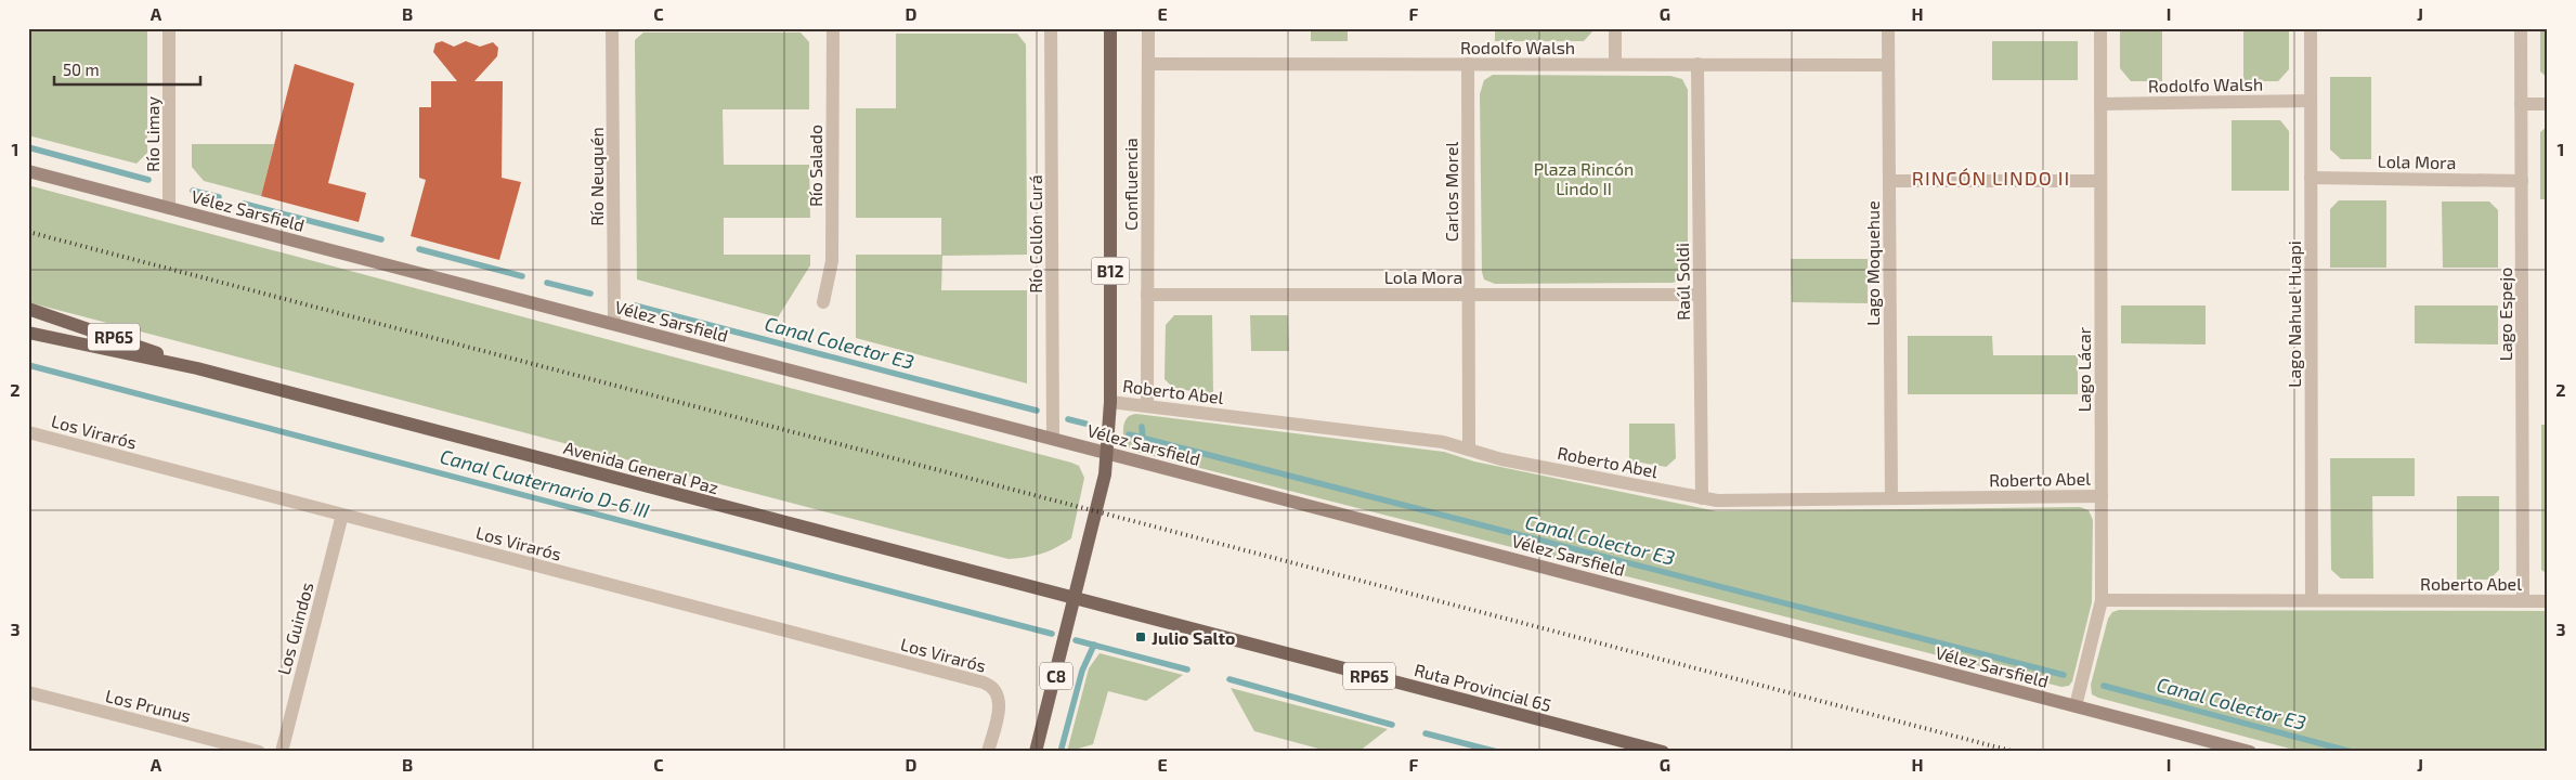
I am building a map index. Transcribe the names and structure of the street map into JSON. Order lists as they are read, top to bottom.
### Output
{
  "streets": {
    "main road": [
      "B12",
      "RP65",
      "Avenida General Paz",
      "C8",
      "Ruta Provincial 65"
    ],
    "street": [
      "Rodolfo Walsh",
      "Río Limay",
      "Lola Mora",
      "Río Salado",
      "Río Neuquén",
      "Confluencia",
      "Carlos Morel",
      "Vélez Sarsfield",
      "Río Collón Curá",
      "Lago Moquehue",
      "Raúl Soldi",
      "Lago Nahuel Huapi",
      "Lago Espejo",
      "Lago Lácar",
      "Roberto Abel",
      "Los Virarós",
      "Los Guindos",
      "Los Prunus"
    ]
  },
  "crossings": [
    ["Rodolfo Walsh", "Confluencia"],
    ["Rodolfo Walsh", "Carlos Morel"],
    ["Rodolfo Walsh", "Lago Moquehue"],
    ["Rodolfo Walsh", "Raúl Soldi"],
    ["Rodolfo Walsh", "Lago Nahuel Huapi"],
    ["Rodolfo Walsh", "Lago Lácar"],
    ["Río Limay", "Vélez Sarsfield"],
    ["Lola Mora", "Confluencia"],
    ["Lola Mora", "Carlos Morel"],
    ["Lola Mora", "Raúl Soldi"],
    ["Lola Mora", "Lago Nahuel Huapi"],
    ["Lola Mora", "Lago Espejo"],
    ["Río Neuquén", "Vélez Sarsfield"],
    ["Confluencia", "Roberto Abel"],
    ["Carlos Morel", "Roberto Abel"],
    ["Vélez Sarsfield", "Río Collón Curá"],
    ["Vélez Sarsfield", "B12"],
    ["Vélez Sarsfield", "Lago Lácar"],
    ["Lago Moquehue", "Roberto Abel"],
    ["B12", "Roberto Abel"],
    ["B12", "Avenida General Paz"],
    ["B12", "C8"],
    ["B12", "Ruta Provincial 65"],
    ["Raúl Soldi", "Roberto Abel"],
    ["Lago Nahuel Huapi", "Roberto Abel"],
    ["Lago Espejo", "Roberto Abel"],
    ["Lago Lácar", "Roberto Abel"],
    ["Los Virarós", "Los Guindos"],
    ["Avenida General Paz", "C8"],
    ["Avenida General Paz", "Ruta Provincial 65"],
    ["C8", "Ruta Provincial 65"]
  ],
  "districts": ["RINCÓN LINDO II"],
  "water": ["Canal Colector E3", "Canal Cuaternario D-6 III"],
  "parks": ["Plaza Rincón Lindo II"],
  "places": {
    "transit": ["Julio Salto"]
  },
  "scale_bar": "50 m",
  "grid": {
    "columns": [
      "A",
      "B",
      "C",
      "D",
      "E",
      "F",
      "G",
      "H",
      "I",
      "J"
    ],
    "rows": ["1", "2", "3"]
  }
}
